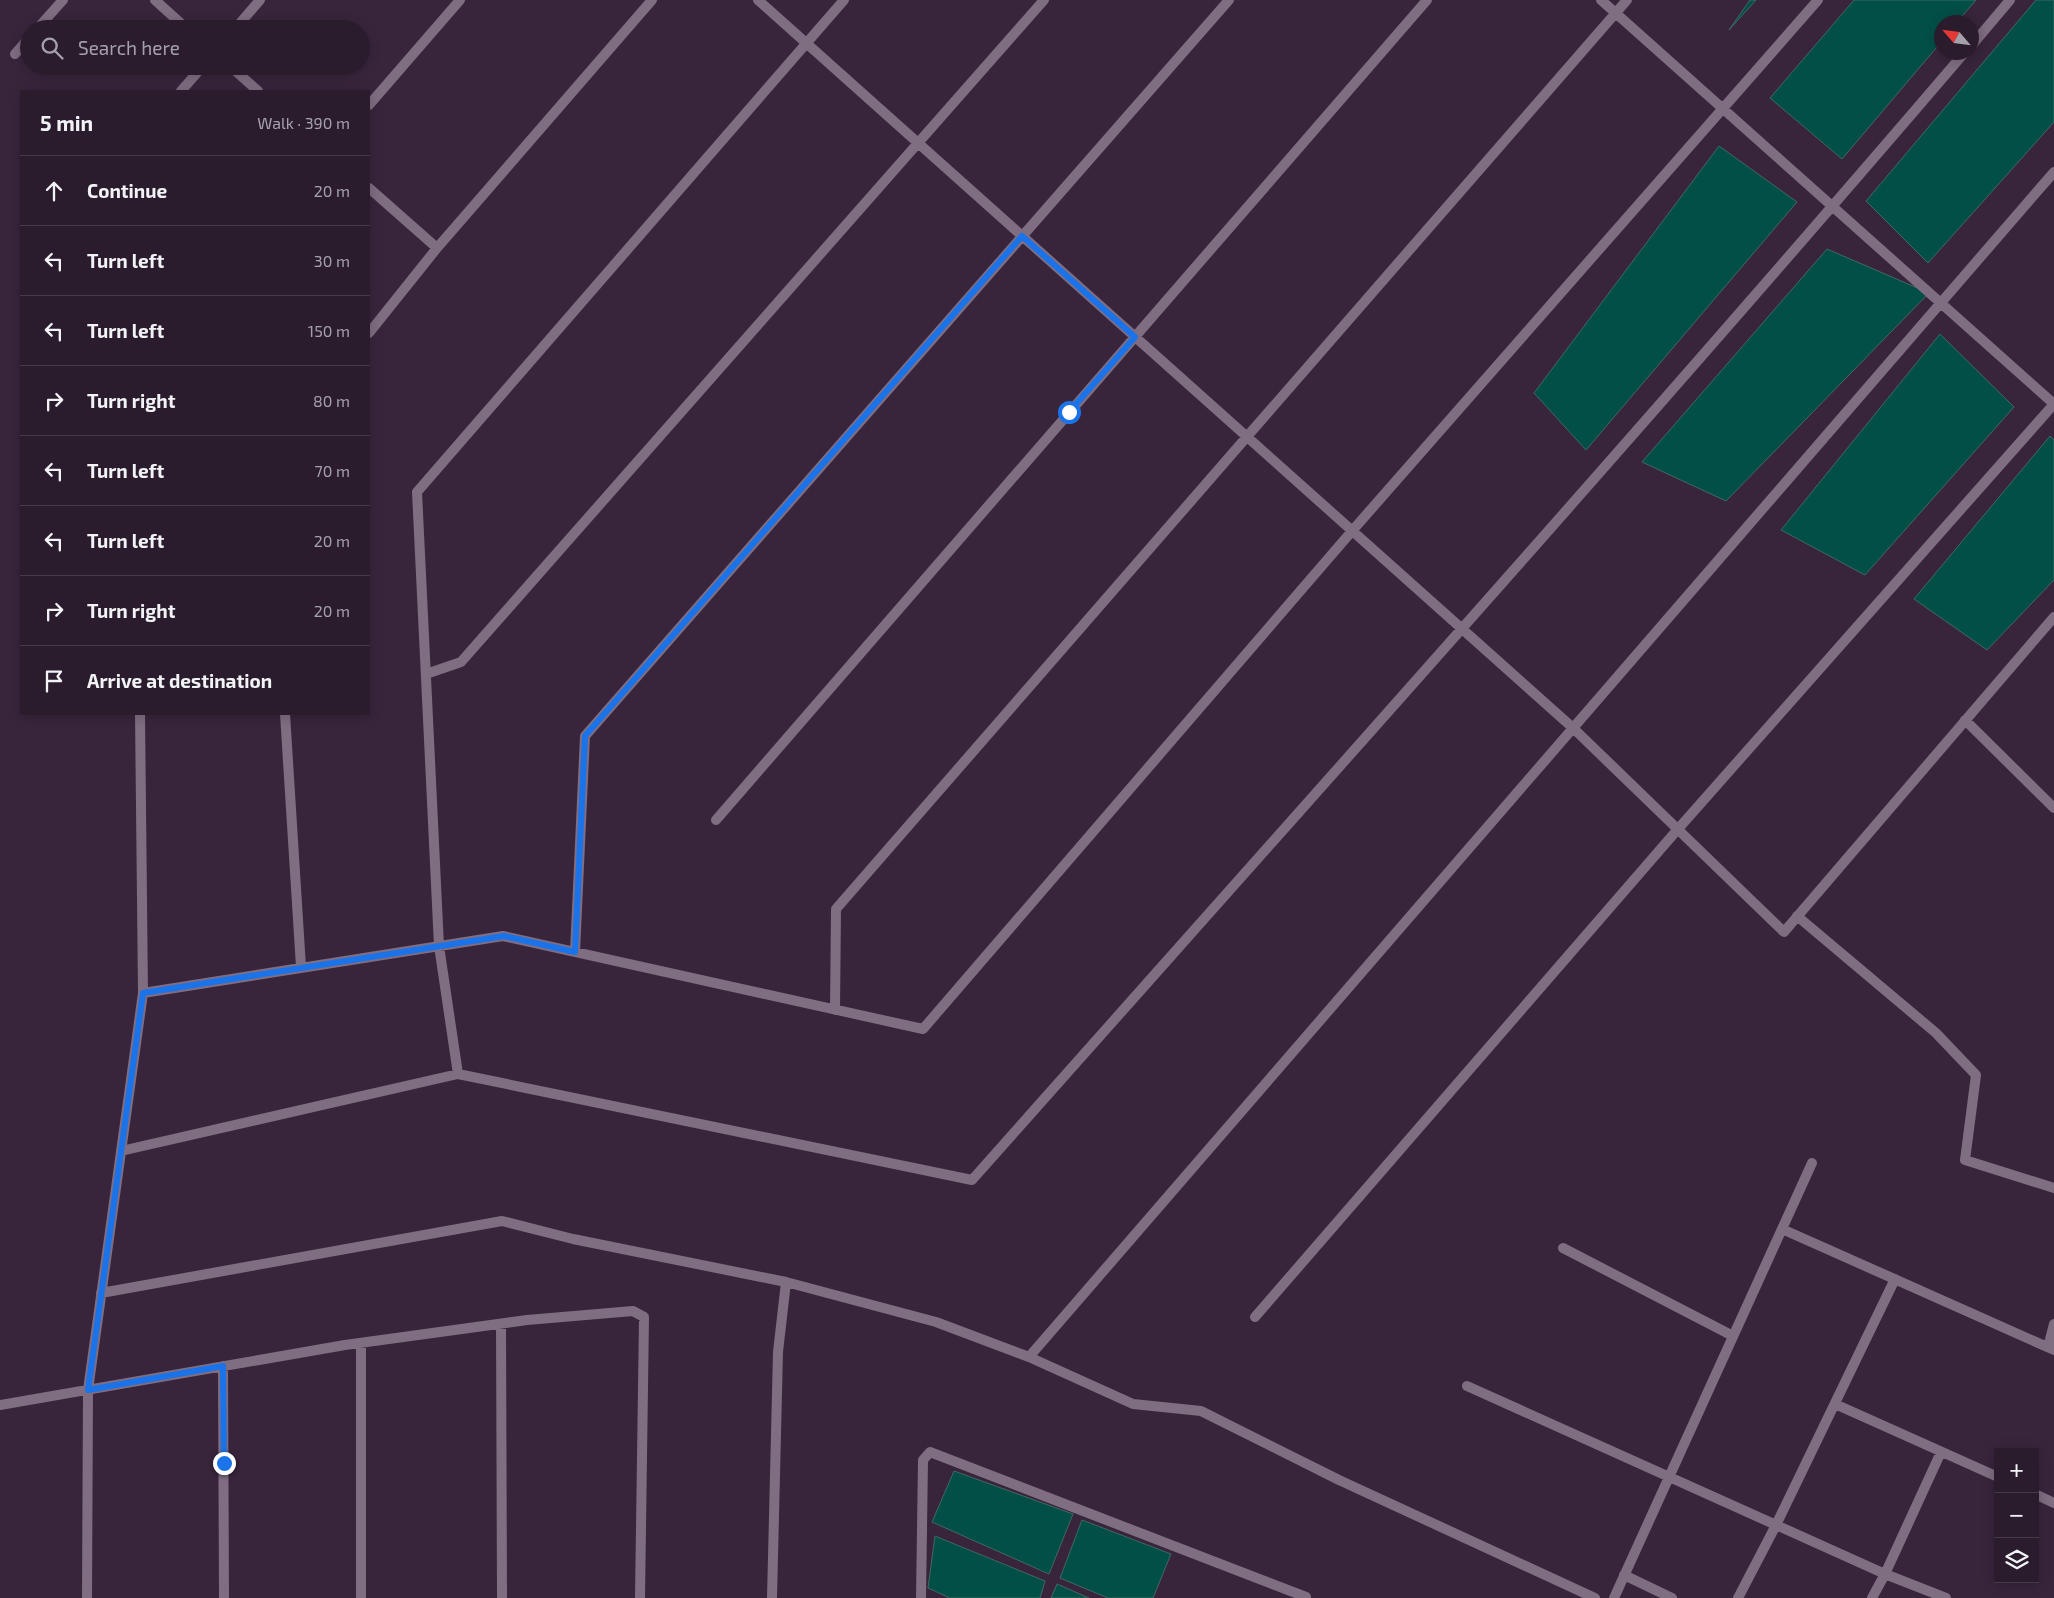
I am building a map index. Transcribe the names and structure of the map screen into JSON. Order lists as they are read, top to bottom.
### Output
{
  "north": "top left",
  "page": {
    "search": "Search here",
    "heading": ["5 min", "Walk · 390 m"],
    "list": [
      ["Continue", "20 m"],
      ["Turn left", "30 m"],
      ["Turn left", "150 m"],
      ["Turn right", "80 m"],
      ["Turn left", "70 m"],
      ["Turn left", "20 m"],
      ["Turn right", "20 m"],
      "Arrive at destination"
    ],
    "map_buttons": ["+", "−"]
  }
}
